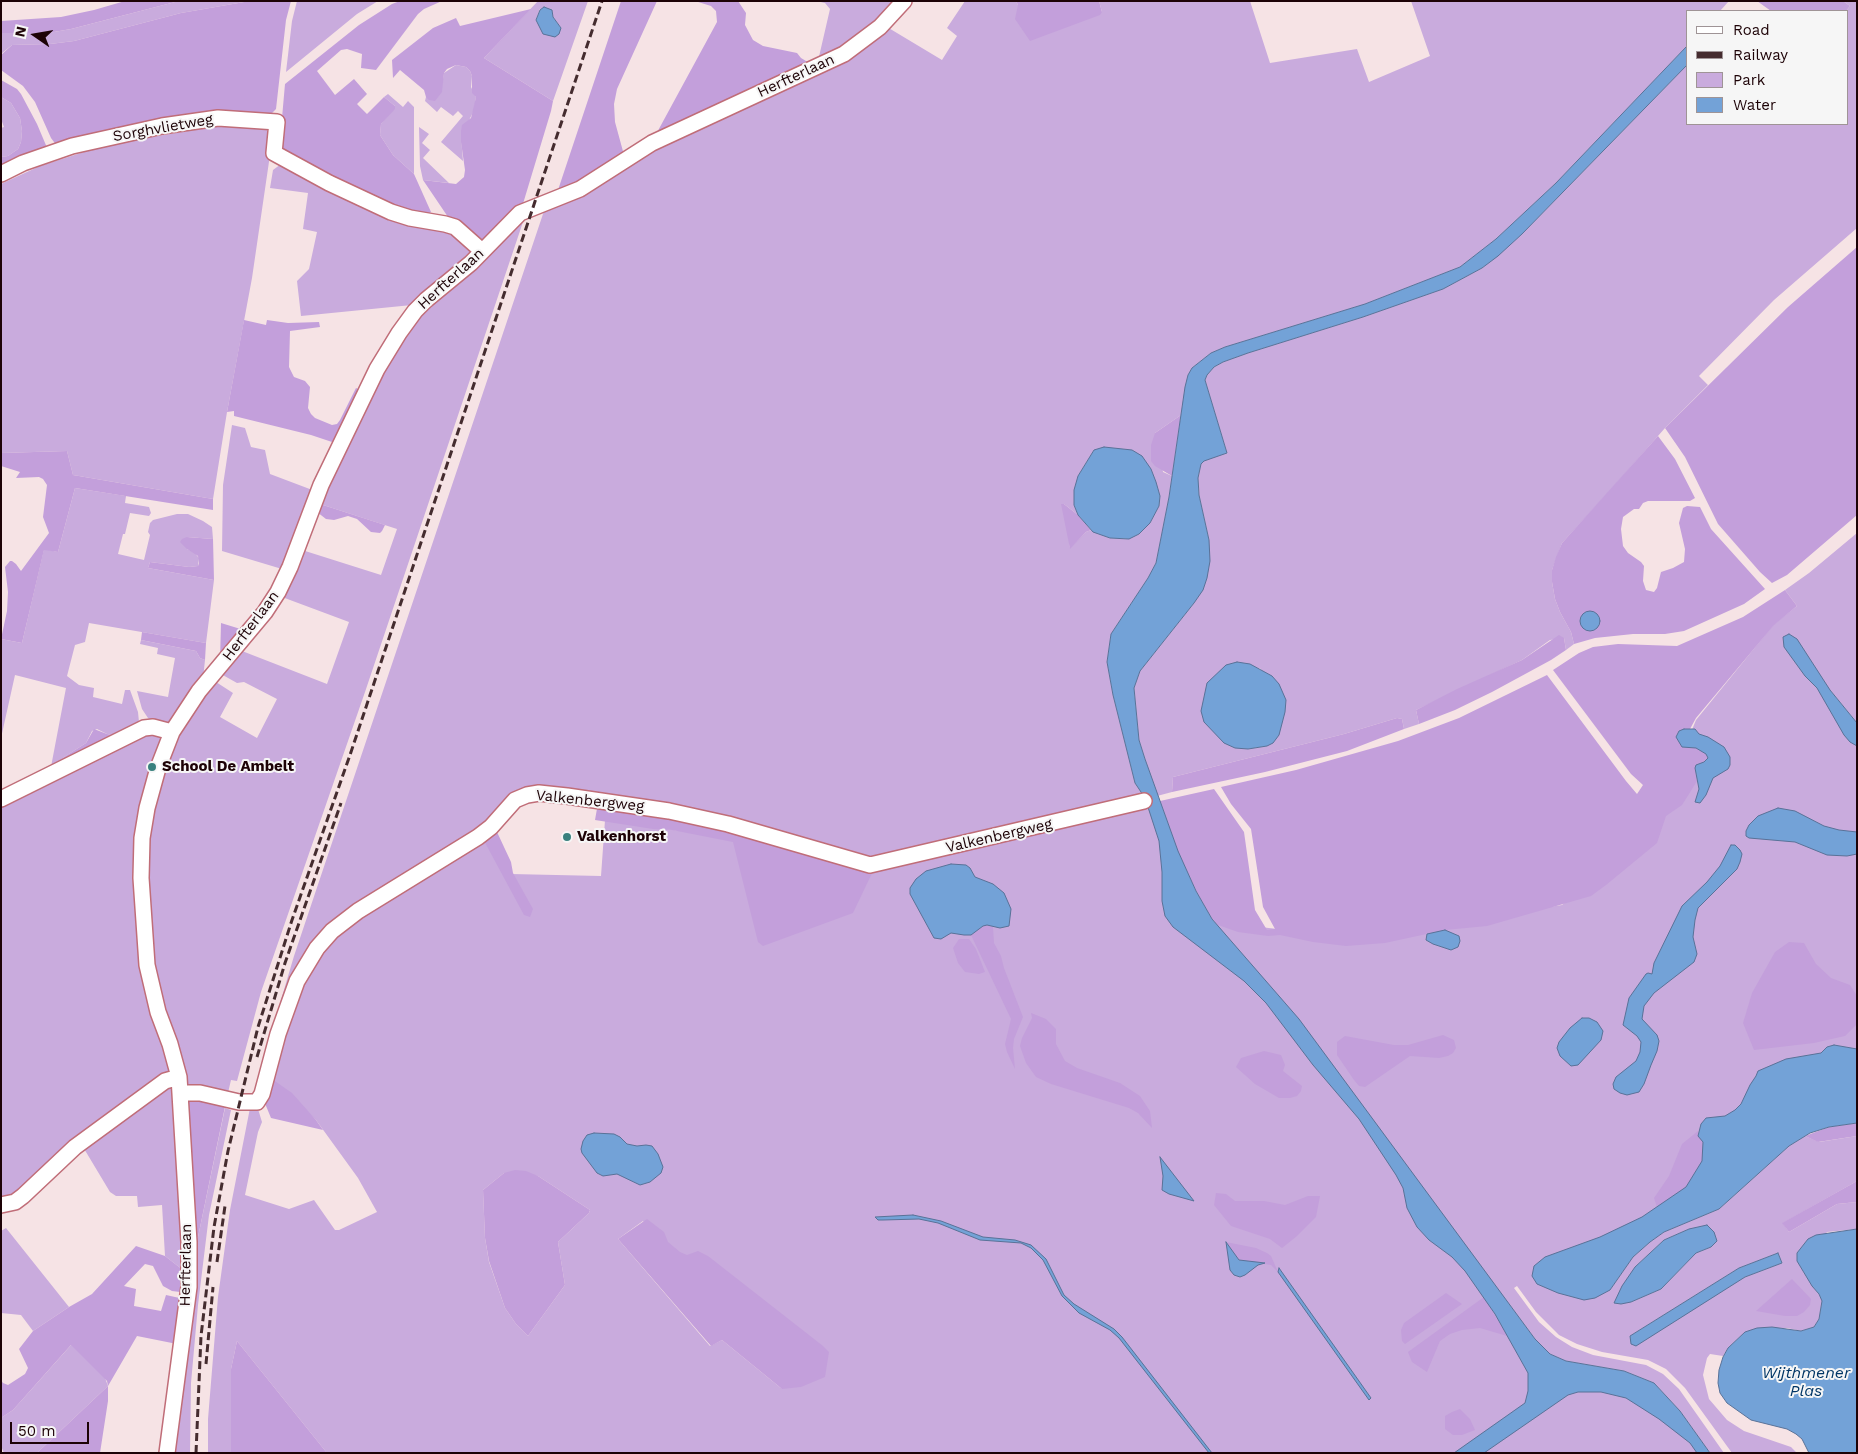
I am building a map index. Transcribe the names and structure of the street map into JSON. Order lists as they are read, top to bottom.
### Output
{
  "streets": {
    "street": ["Herfterlaan", "Sorghvlietweg", "Valkenbergweg"]
  },
  "crossings": [
    ["Herfterlaan", "Sorghvlietweg"],
    ["Herfterlaan", "Valkenbergweg"]
  ],
  "water": ["Wijthmener Plas"],
  "places": ["School De Ambelt", "Valkenhorst"],
  "legend": [
    "Road",
    "Railway",
    "Park",
    "Water"
  ],
  "scale_bar": "50 m",
  "north": "left"
}
